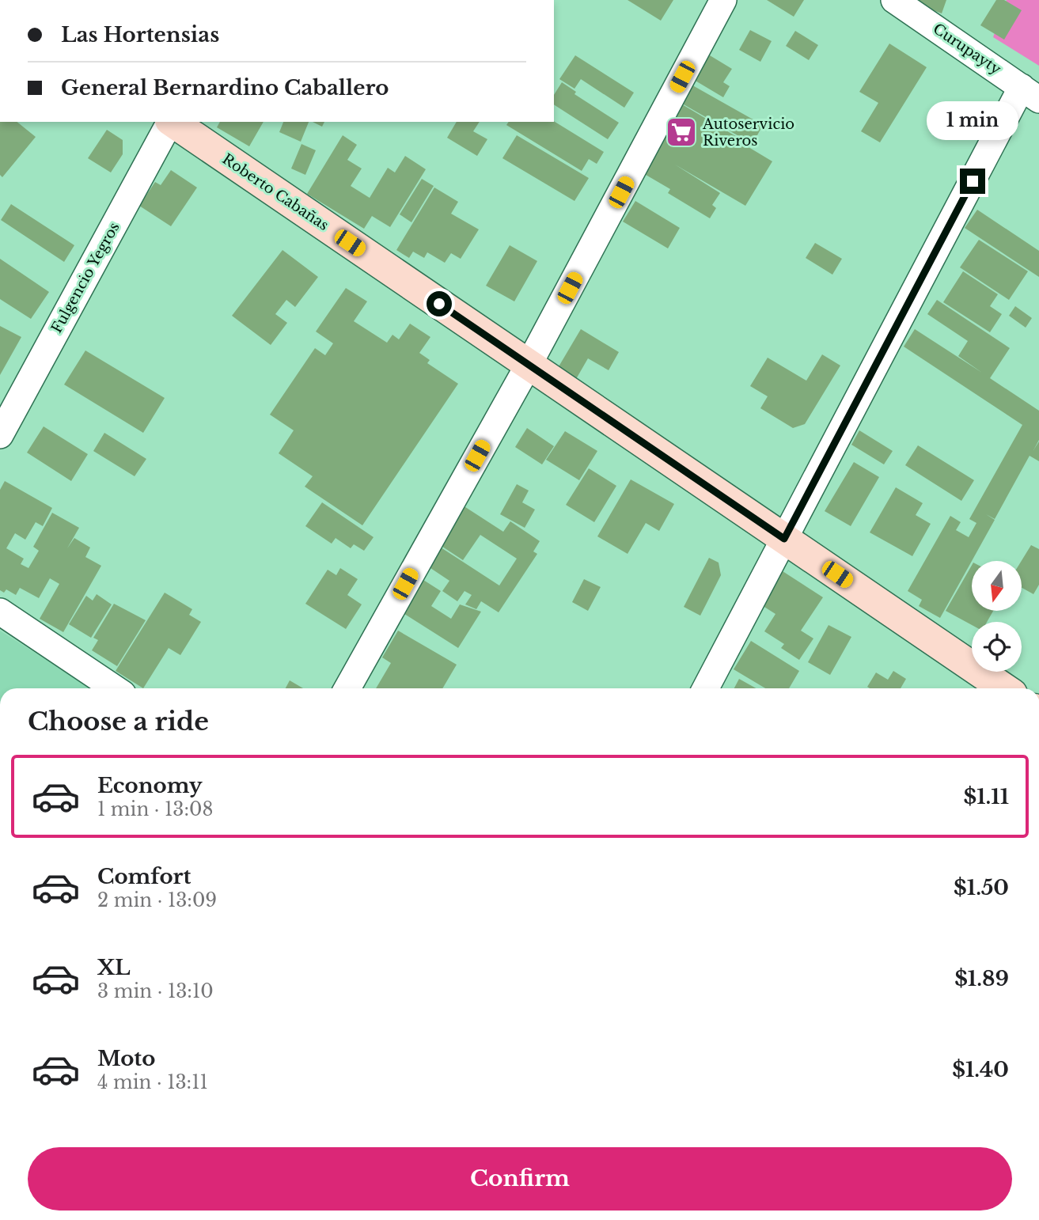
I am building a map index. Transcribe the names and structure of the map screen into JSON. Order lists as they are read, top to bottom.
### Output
{
  "streets": {
    "main road": ["Roberto Cabañas"],
    "street": ["Curupayty", "Fulgencio Yegros"]
  },
  "places": {
    "supermarket": ["Autoservicio Riveros"]
  },
  "north": "bottom",
  "page": {
    "banner": ["Las Hortensias", "General Bernardino Caballero"],
    "bubble": "1 min",
    "heading": "Choose a ride",
    "list": [
      {
        "name": "Economy",
        "note": "1 min · 13:08",
        "value": "$1.11"
      },
      {
        "name": "Comfort",
        "note": "2 min · 13:09",
        "value": "$1.50"
      },
      {
        "name": "XL",
        "note": "3 min · 13:10",
        "value": "$1.89"
      },
      {
        "name": "Moto",
        "note": "4 min · 13:11",
        "value": "$1.40"
      }
    ],
    "buttons": "Confirm"
  }
}
